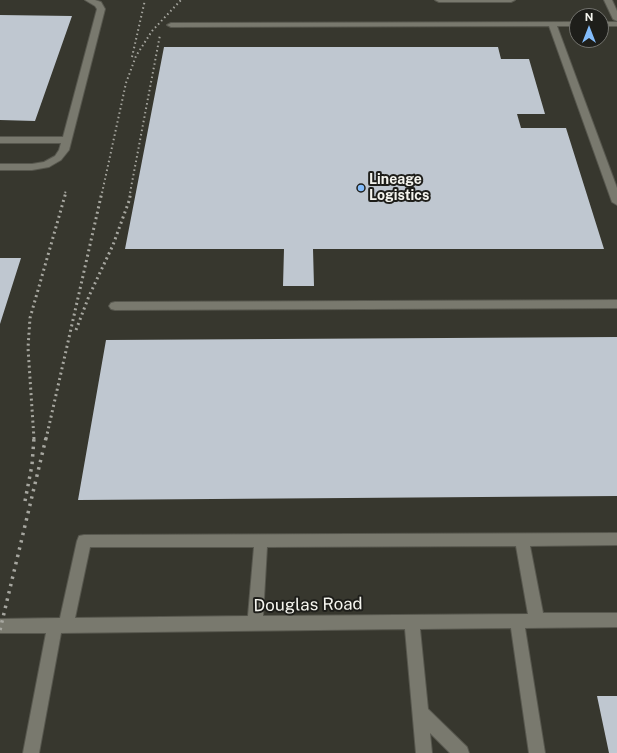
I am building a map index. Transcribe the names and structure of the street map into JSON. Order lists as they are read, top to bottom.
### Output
{
  "streets": {
    "street": ["Douglas Road"]
  },
  "places": ["Lineage Logistics"],
  "north": "top"
}
